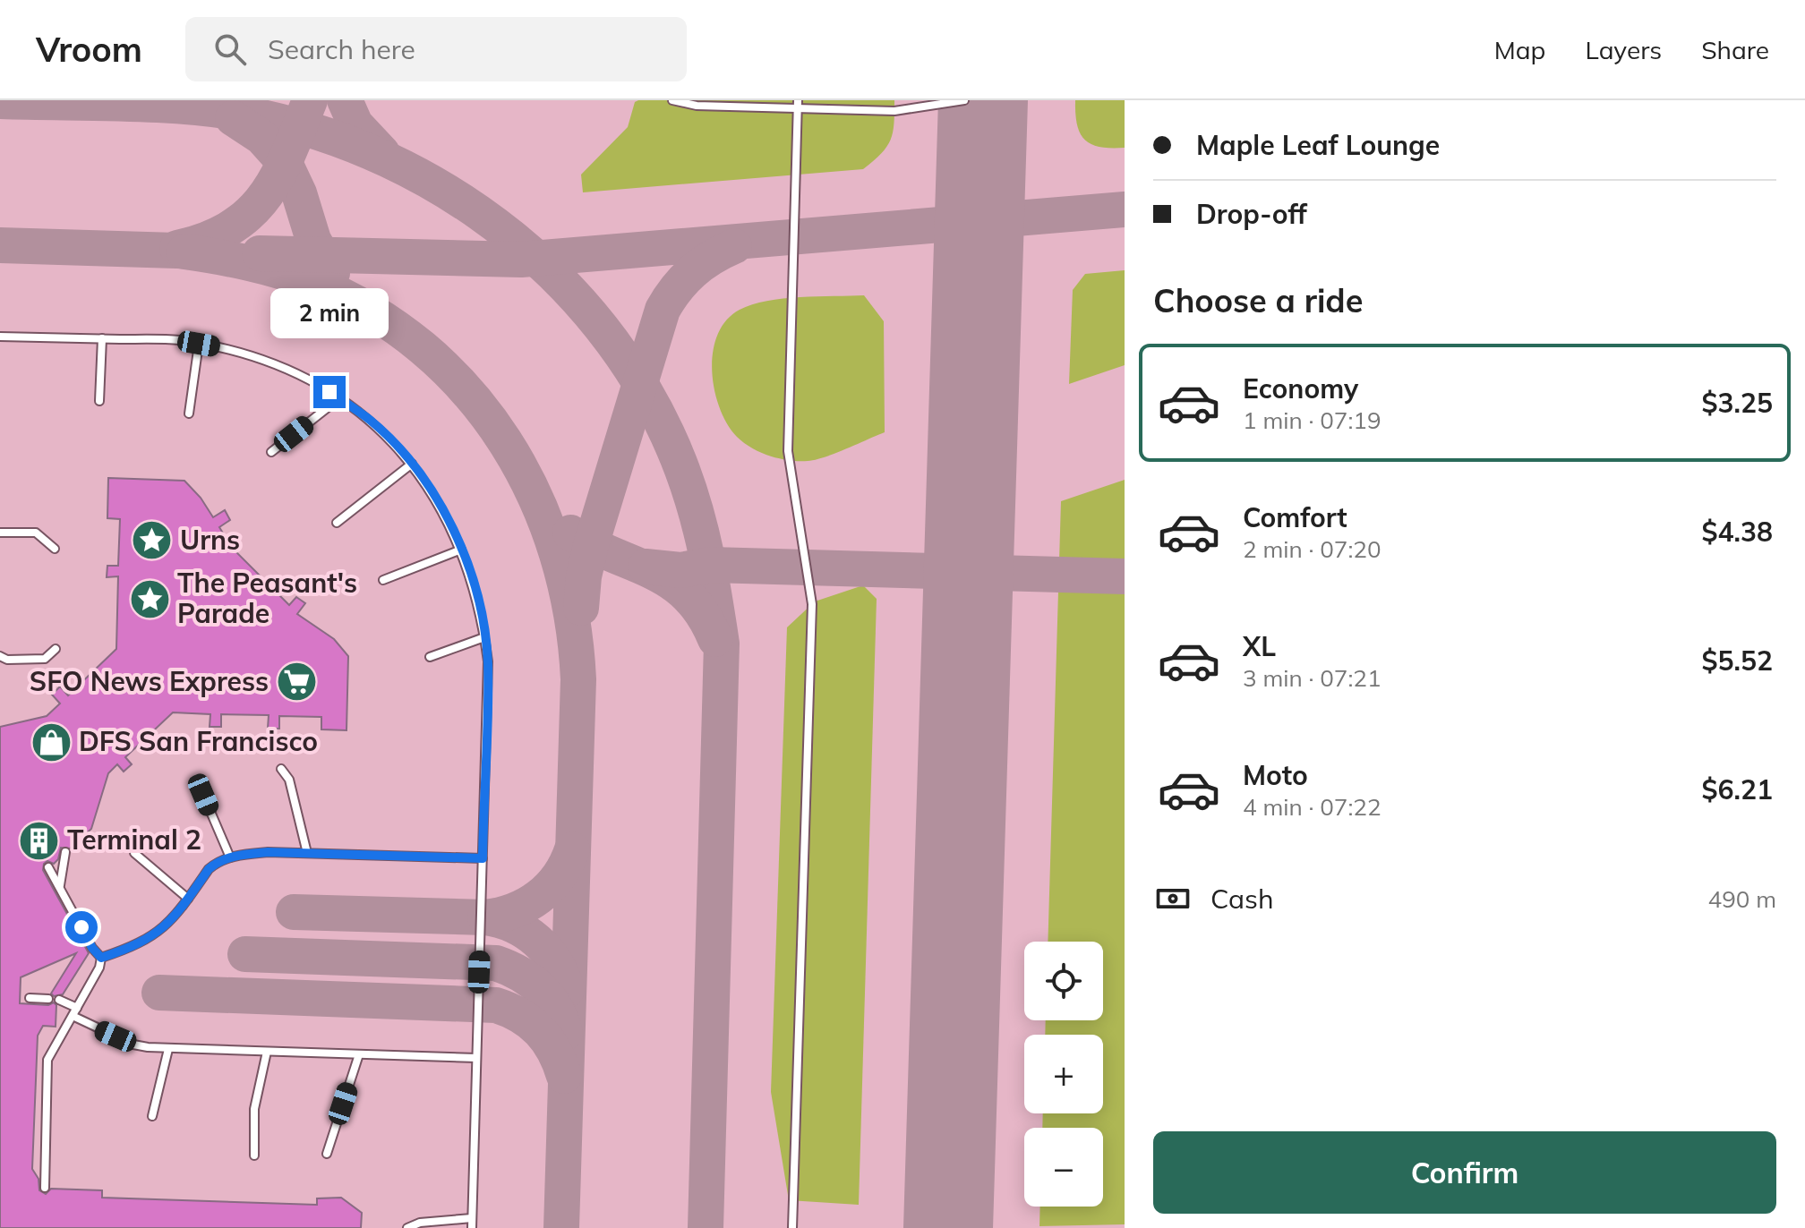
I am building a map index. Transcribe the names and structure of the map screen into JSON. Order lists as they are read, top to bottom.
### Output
{
  "places": {
    "place": ["Urns", "The Peasant's Parade"],
    "supermarket": ["SFO News Express"],
    "shop": ["DFS San Francisco"],
    "building": ["Terminal 2"]
  },
  "page": {
    "header": "Vroom",
    "search": "Search here",
    "nav": ["Map", "Layers", "Share"],
    "banner": ["Maple Leaf Lounge", "Drop-off"],
    "heading": "Choose a ride",
    "bubble": "2 min",
    "list": [
      {
        "name": "Economy",
        "note": "1 min · 07:19",
        "value": "$3.25"
      },
      {
        "name": "Comfort",
        "note": "2 min · 07:20",
        "value": "$4.38"
      },
      {
        "name": "XL",
        "note": "3 min · 07:21",
        "value": "$5.52"
      },
      {
        "name": "Moto",
        "note": "4 min · 07:22",
        "value": "$6.21"
      }
    ],
    "pay": ["Cash", "490 m"],
    "map_buttons": ["+", "−"],
    "buttons": "Confirm"
  }
}
